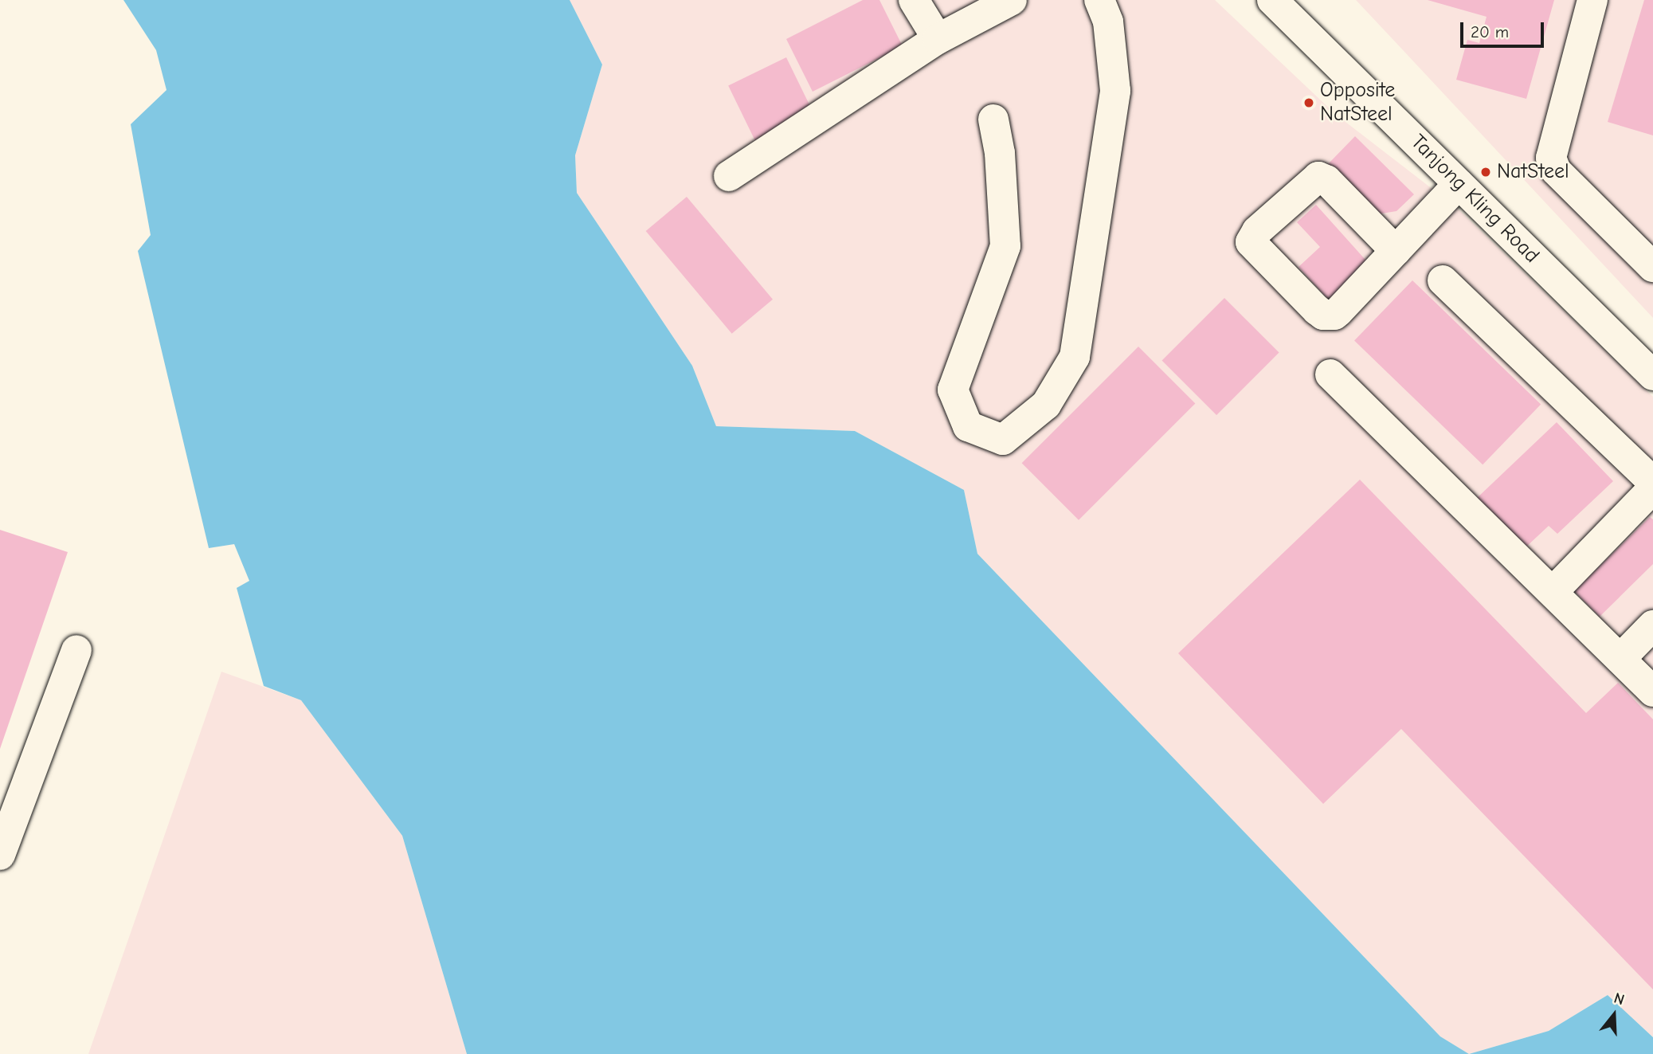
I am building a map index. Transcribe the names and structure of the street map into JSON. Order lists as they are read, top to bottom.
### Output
{
  "streets": {
    "lane": ["Tanjong Kling Road"]
  },
  "places": ["Opposite NatSteel", "NatSteel"],
  "scale_bar": "20 m",
  "north": "top"
}
